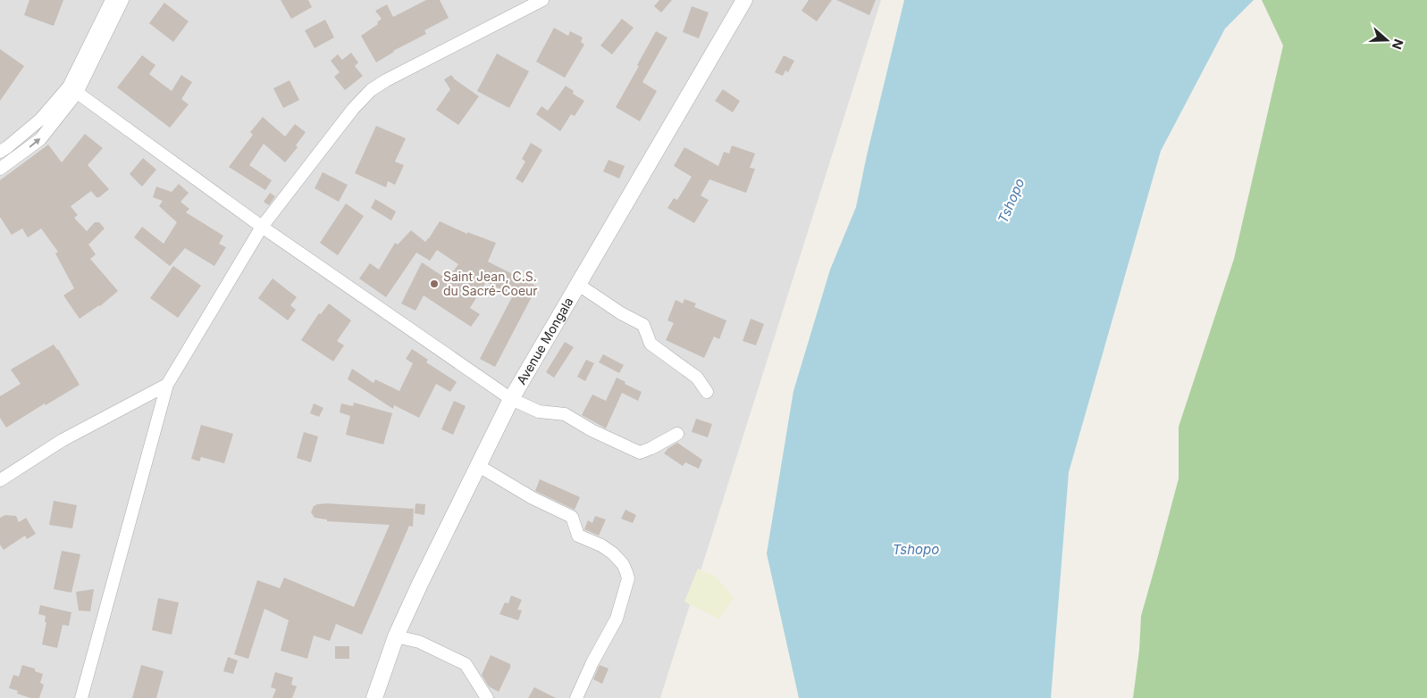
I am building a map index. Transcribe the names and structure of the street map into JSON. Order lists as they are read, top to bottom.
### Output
{
  "streets": {
    "street": ["Avenue Mongala"]
  },
  "water": ["Tshopo"],
  "places": ["Saint Jean, C.S. du Sacré-Coeur"],
  "north": "right"
}
